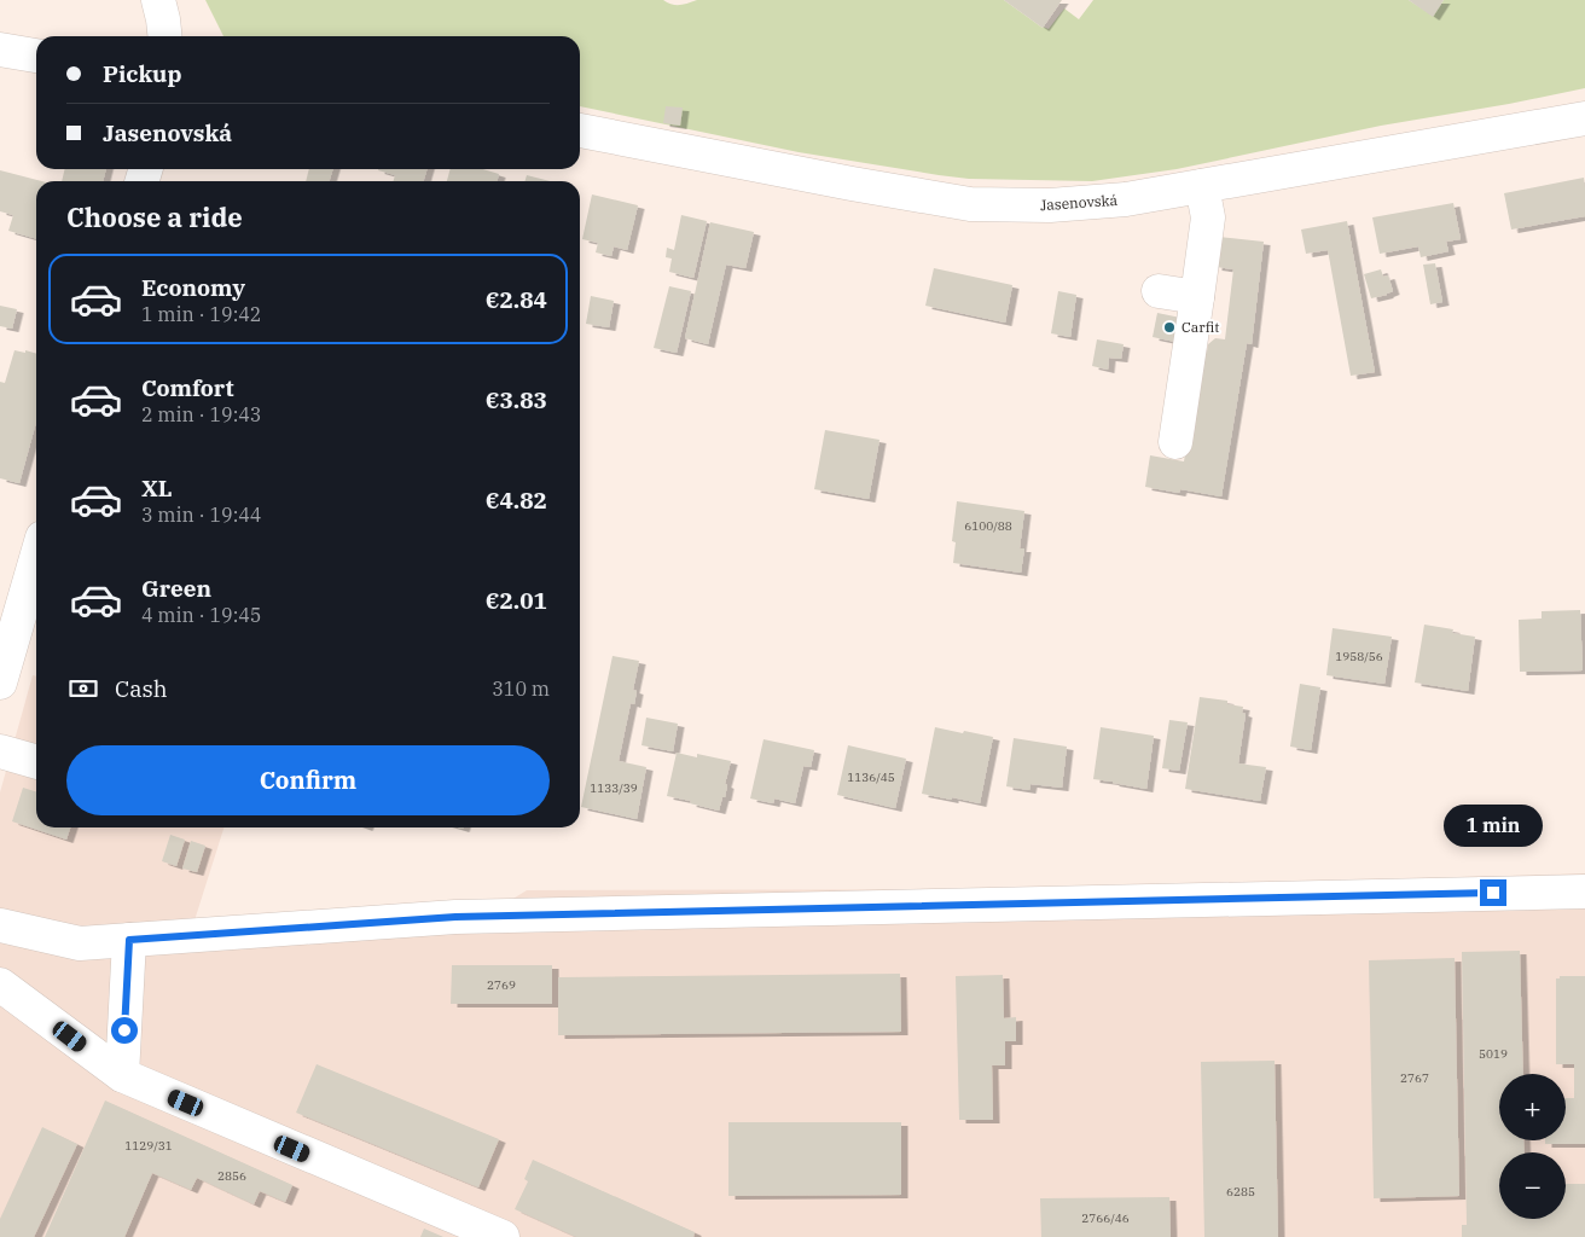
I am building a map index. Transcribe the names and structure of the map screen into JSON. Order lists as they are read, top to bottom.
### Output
{
  "streets": {
    "street": ["Jasenovská"]
  },
  "places": ["Carfit"],
  "house_numbers": [
    "6100/88",
    "1958/56",
    "1136/45",
    "1133/39",
    "2769",
    "5019",
    "2767",
    "1129/31",
    "2856",
    "6285",
    "2766/46"
  ],
  "page": {
    "banner": ["Pickup", "Jasenovská"],
    "heading": "Choose a ride",
    "list": [
      {
        "name": "Economy",
        "note": "1 min · 19:42",
        "value": "€2.84"
      },
      {
        "name": "Comfort",
        "note": "2 min · 19:43",
        "value": "€3.83"
      },
      {
        "name": "XL",
        "note": "3 min · 19:44",
        "value": "€4.82"
      },
      {
        "name": "Green",
        "note": "4 min · 19:45",
        "value": "€2.01"
      }
    ],
    "pay": ["Cash", "310 m"],
    "buttons": "Confirm",
    "bubble": "1 min",
    "map_buttons": ["+", "−"]
  }
}
